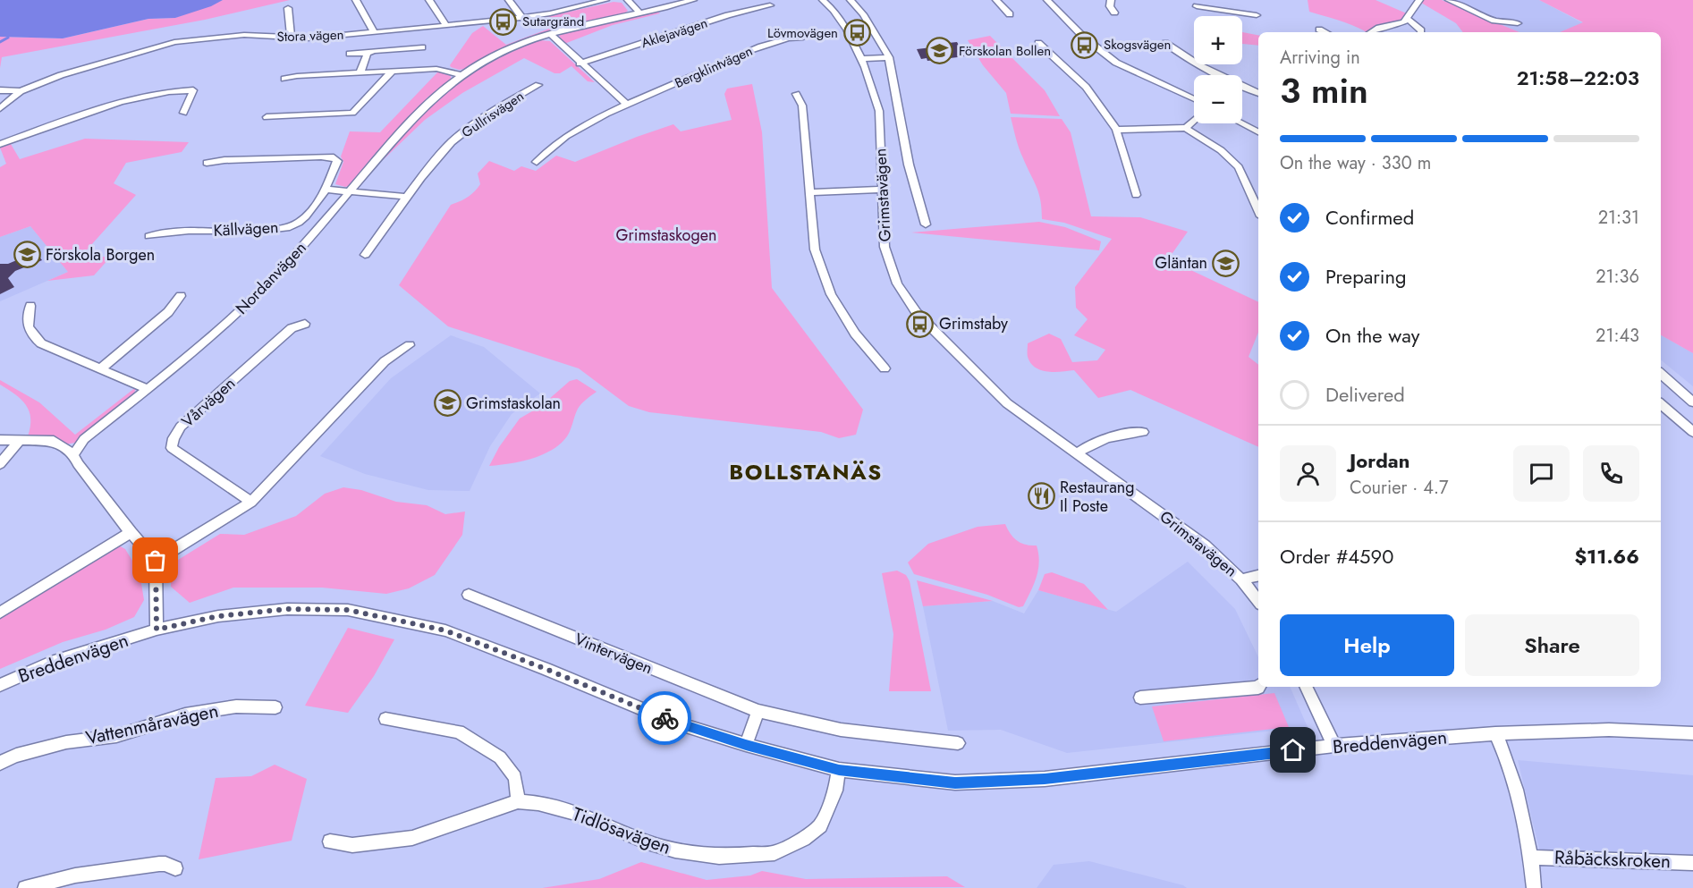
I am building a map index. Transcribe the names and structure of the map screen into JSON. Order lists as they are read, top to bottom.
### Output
{
  "streets": {
    "street": [
      "Aklejavägen",
      "Stora vägen",
      "Bergklintvägen",
      "Gullrisvägen",
      "Grimstavägen",
      "Källvägen",
      "Nordanvägen",
      "Vårvägen",
      "Vintervägen",
      "Breddenvägen",
      "Vattenmåravägen",
      "Tidlösavägen",
      "Råbäckskroken"
    ]
  },
  "crossings": [
    ["Breddenvägen", "Tidlösavägen"]
  ],
  "districts": ["BOLLSTANÄS"],
  "parks": ["Grimstaskogen"],
  "places": {
    "bus stop": [
      "Sutargränd",
      "Lövmovägen",
      "Skogsvägen",
      "Grimstaby"
    ],
    "school or university": [
      "Förskolan Bollen",
      "Förskola Borgen",
      "Gläntan",
      "Grimstaskolan"
    ],
    "restaurant": ["Restaurang Il Poste"]
  },
  "page": {
    "map_buttons": ["+", "−"],
    "heading": ["3 min", "Arriving in", "21:58–22:03"],
    "panel": [
      "Jordan",
      "Courier · 4.7",
      "Order #4590",
      "$11.66"
    ],
    "bar": "On the way · 330 m",
    "list": [
      ["Confirmed", "21:31"],
      ["Preparing", "21:36"],
      ["On the way", "21:43"],
      "Delivered"
    ],
    "buttons": ["Help", "Share"]
  }
}
